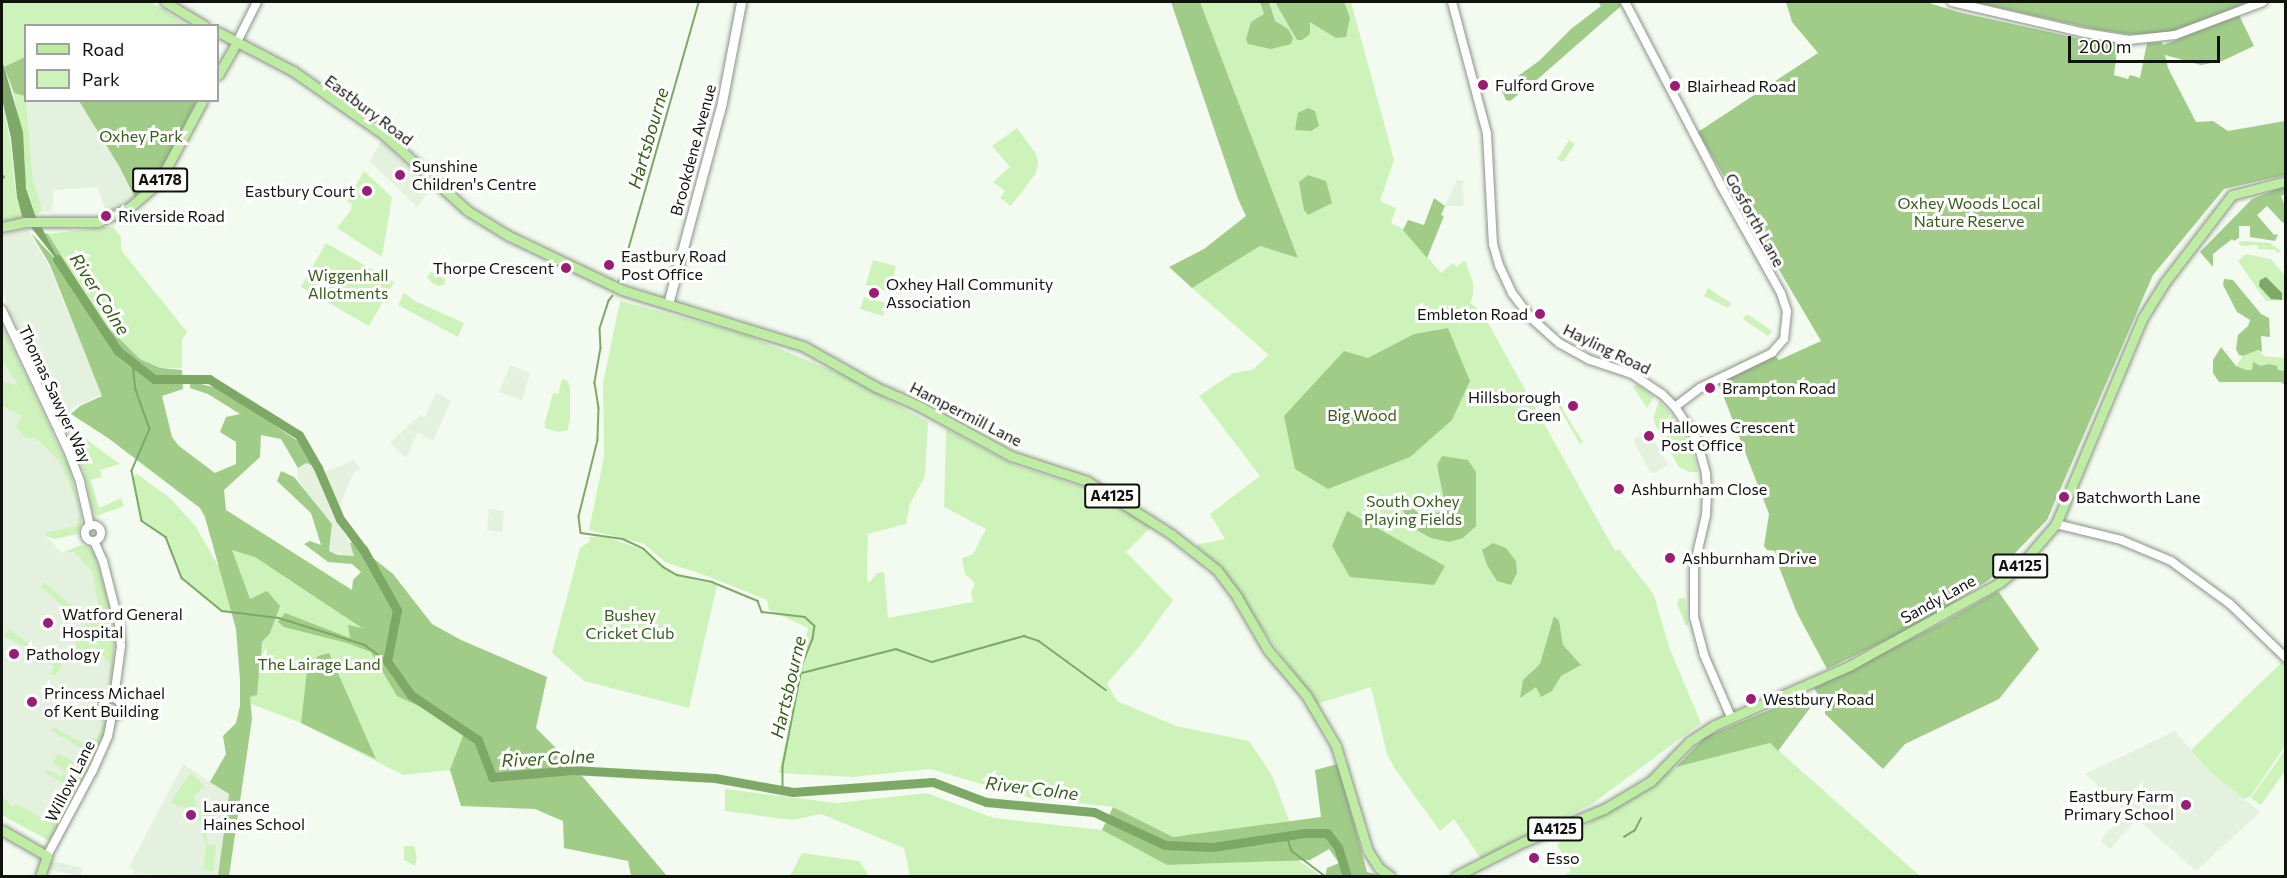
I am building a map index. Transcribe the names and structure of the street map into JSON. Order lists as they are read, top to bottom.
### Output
{
  "streets": {
    "main road": [
      "Eastbury Road",
      "Brookdene Avenue",
      "A4178",
      "Hampermill Lane",
      "A4125",
      "Sandy Lane"
    ],
    "street": [
      "Gosforth Lane",
      "Hayling Road",
      "Thomas Sawyer Way",
      "Willow Lane"
    ]
  },
  "crossings": [
    ["Eastbury Road", "Hampermill Lane"],
    ["Brookdene Avenue", "Hampermill Lane"],
    ["Gosforth Lane", "Hayling Road"],
    ["Hayling Road", "Sandy Lane"],
    ["Thomas Sawyer Way", "Willow Lane"]
  ],
  "water": ["Hartsbourne", "River Colne"],
  "parks": [
    "Oxhey Park",
    "Oxhey Woods Local Nature Reserve",
    "Wiggenhall Allotments",
    "Big Wood",
    "South Oxhey Playing Fields",
    "Bushey Cricket Club",
    "The Lairage Land"
  ],
  "places": [
    "Fulford Grove",
    "Blairhead Road",
    "Sunshine Children's Centre",
    "Eastbury Court",
    "Riverside Road",
    "Eastbury Road Post Office",
    "Thorpe Crescent",
    "Oxhey Hall Community Association",
    "Embleton Road",
    "Brampton Road",
    "Hillsborough Green",
    "Hallowes Crescent Post Office",
    "Ashburnham Close",
    "Batchworth Lane",
    "Ashburnham Drive",
    "Watford General Hospital",
    "Pathology",
    "Westbury Road",
    "Princess Michael of Kent Building",
    "Eastbury Farm Primary School",
    "Laurance Haines School",
    "Esso"
  ],
  "legend": ["Road", "Park"],
  "scale_bar": "200 m"
}
